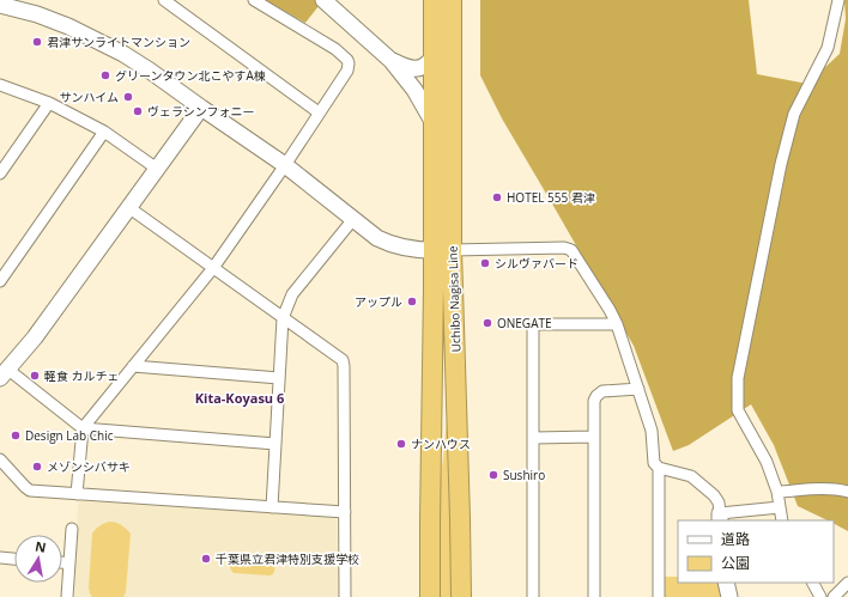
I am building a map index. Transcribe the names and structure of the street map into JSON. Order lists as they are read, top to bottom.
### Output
{
  "streets": {
    "highway": ["Uchibo Nagisa Line"]
  },
  "districts": ["Kita-Koyasu 6"],
  "places": [
    "君津サンライトマンション",
    "グリーンタウン北こやすA棟",
    "サンハイム",
    "ヴェラシンフォニー",
    "HOTEL 555 君津",
    "シルヴァバード",
    "アップル",
    "ONEGATE",
    "軽食 カルチェ",
    "Design Lab Chic",
    "ナンハウス",
    "メゾンシバサキ",
    "Sushiro",
    "千葉県立君津特別支援学校"
  ],
  "legend": ["道路", "公園"],
  "north": "top"
}
